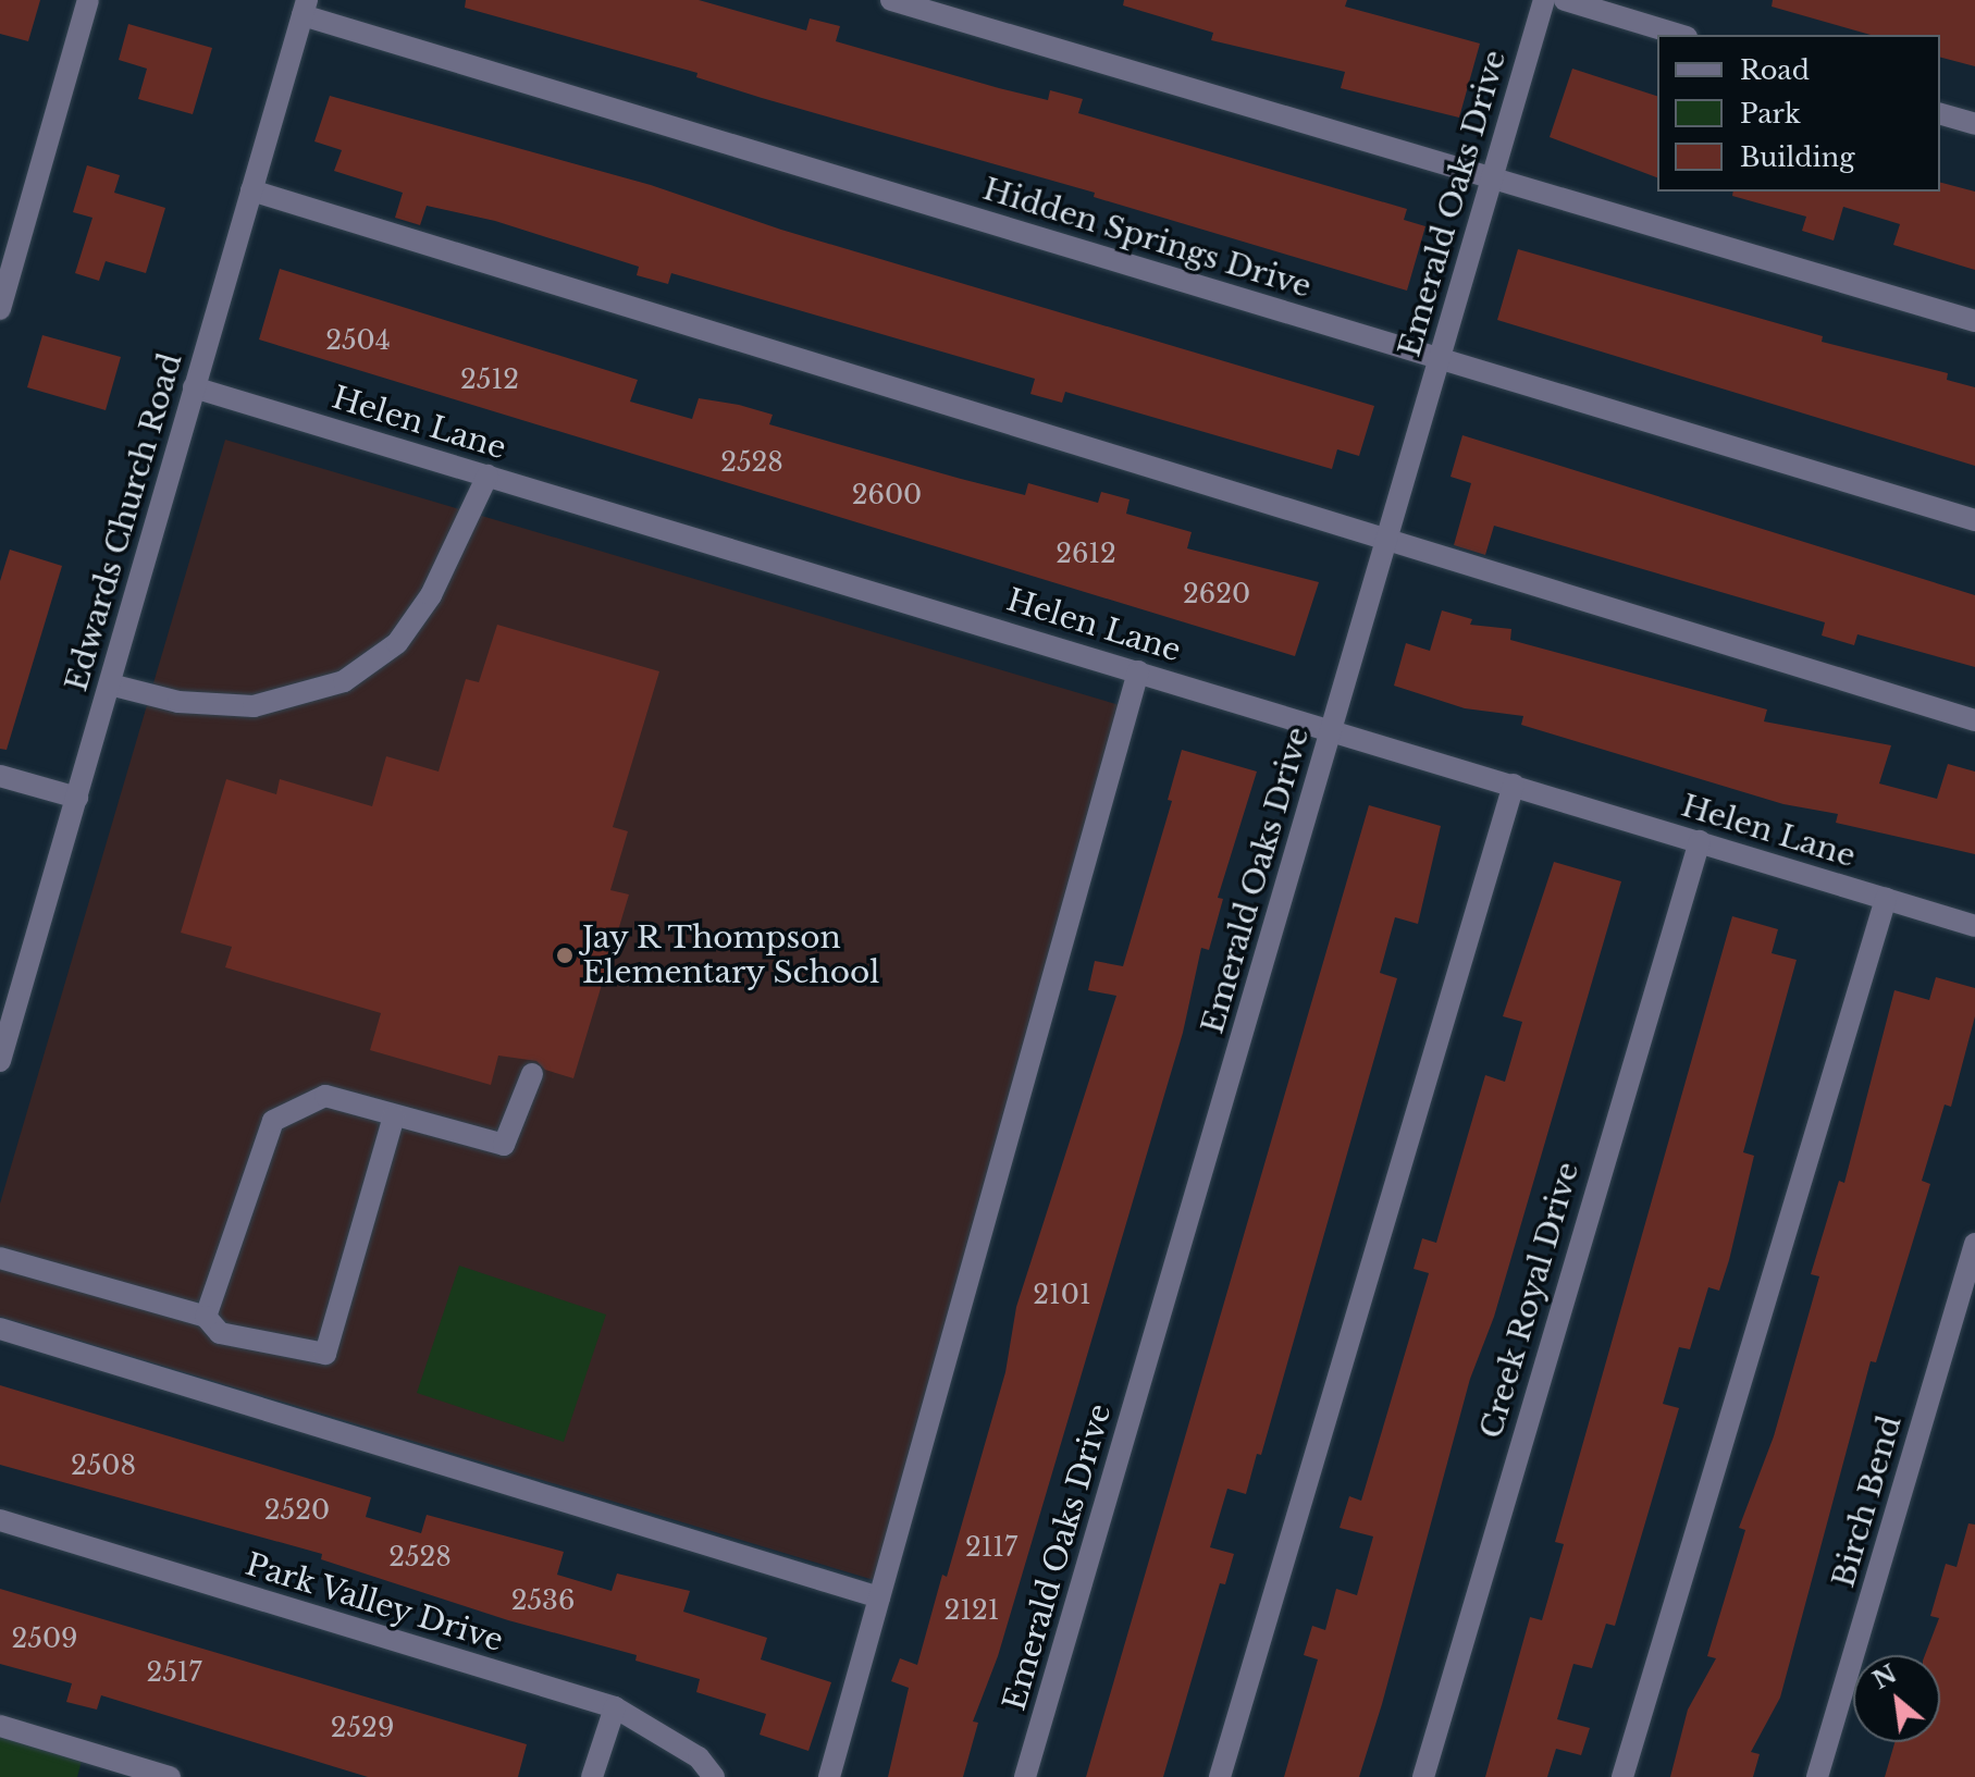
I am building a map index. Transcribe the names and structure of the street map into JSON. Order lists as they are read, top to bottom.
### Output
{
  "streets": {
    "street": [
      "Emerald Oaks Drive",
      "Hidden Springs Drive",
      "Helen Lane",
      "Edwards Church Road",
      "Creek Royal Drive",
      "Birch Bend",
      "Park Valley Drive"
    ]
  },
  "crossings": [
    ["Emerald Oaks Drive", "Hidden Springs Drive"],
    ["Emerald Oaks Drive", "Helen Lane"],
    ["Hidden Springs Drive", "Edwards Church Road"],
    ["Helen Lane", "Edwards Church Road"],
    ["Helen Lane", "Creek Royal Drive"]
  ],
  "places": ["Jay R Thompson Elementary School"],
  "house_numbers": [
    "2504",
    "2512",
    "2528",
    "2600",
    "2612",
    "2620",
    "2101",
    "2508",
    "2520",
    "2117",
    "2528",
    "2536",
    "2121",
    "2509",
    "2517",
    "2529"
  ],
  "legend": ["Road", "Park", "Building"],
  "north": "top left"
}
